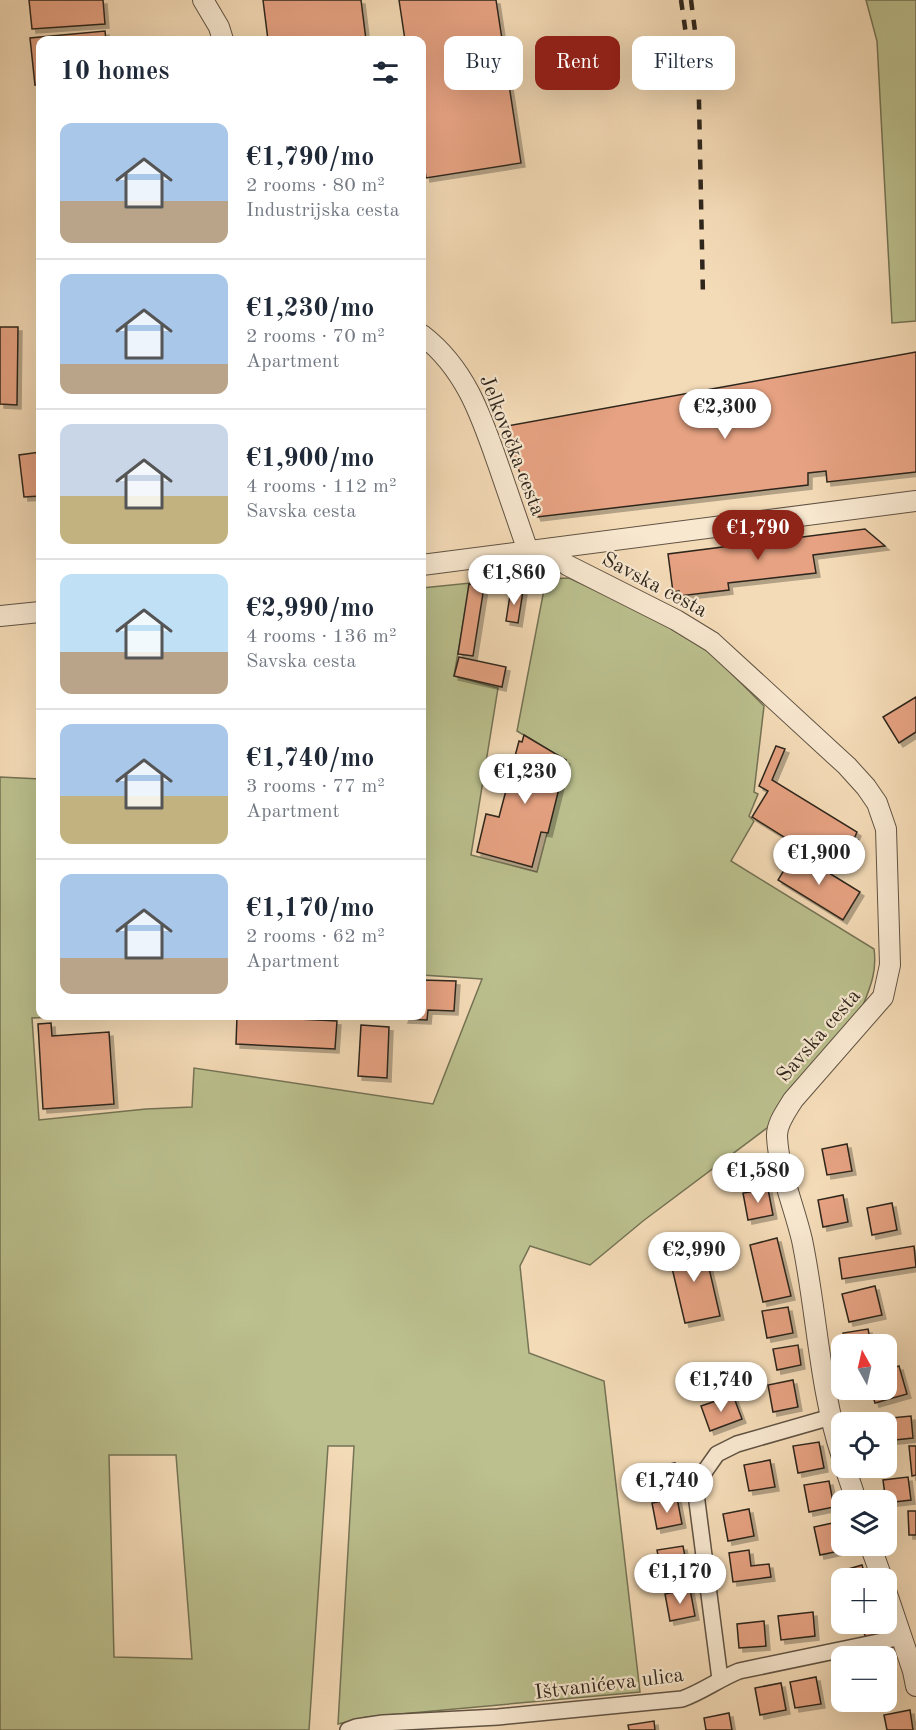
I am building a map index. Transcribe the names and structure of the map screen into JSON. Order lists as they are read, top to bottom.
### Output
{
  "streets": {
    "street": ["Jelkovečka cesta", "Savska cesta", "Ištvanićeva ulica"]
  },
  "north": "top",
  "page": {
    "chip": ["Buy", "Rent", "Filters"],
    "heading": "10 homes",
    "list": [
      {
        "name": "€1,790/mo",
        "note": "2 rooms · 80 m² · Industrijska cesta"
      },
      {
        "name": "€1,230/mo",
        "note": "2 rooms · 70 m² · Apartment"
      },
      {
        "name": "€1,900/mo",
        "note": "4 rooms · 112 m² · Savska cesta"
      },
      {
        "name": "€2,990/mo",
        "note": "4 rooms · 136 m² · Savska cesta"
      },
      {
        "name": "€1,740/mo",
        "note": "3 rooms · 77 m² · Apartment"
      },
      {
        "name": "€1,170/mo",
        "note": "2 rooms · 62 m² · Apartment"
      }
    ],
    "price": [
      "€2,300",
      "€1,790",
      "€1,860",
      "€1,230",
      "€1,900",
      "€1,580",
      "€2,990",
      "€1,740",
      "€1,740",
      "€1,170"
    ],
    "map_buttons": ["+", "−"]
  }
}
